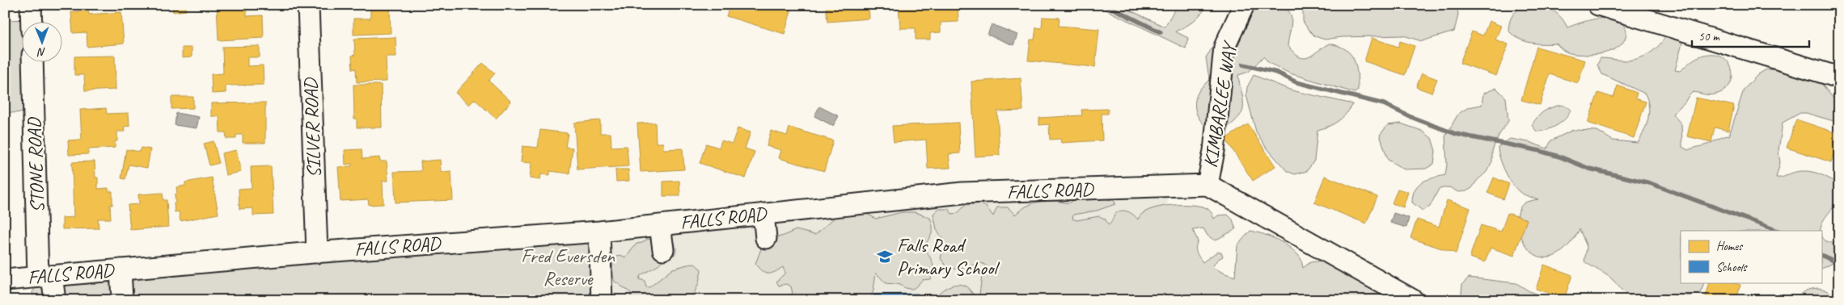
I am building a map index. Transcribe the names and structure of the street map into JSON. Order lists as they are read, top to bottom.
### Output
{
  "streets": {
    "street": [
      "KIMBARLEE WAY",
      "SILVER ROAD",
      "STONE ROAD",
      "FALLS ROAD"
    ]
  },
  "crossings": [
    ["KIMBARLEE WAY", "FALLS ROAD"],
    ["SILVER ROAD", "FALLS ROAD"],
    ["STONE ROAD", "FALLS ROAD"]
  ],
  "parks": ["Fred Eversden Reserve"],
  "places": {
    "school or university": ["Falls Road Primary School"]
  },
  "legend": ["Homes", "Schools"],
  "scale_bar": "50 m",
  "north": "bottom"
}
